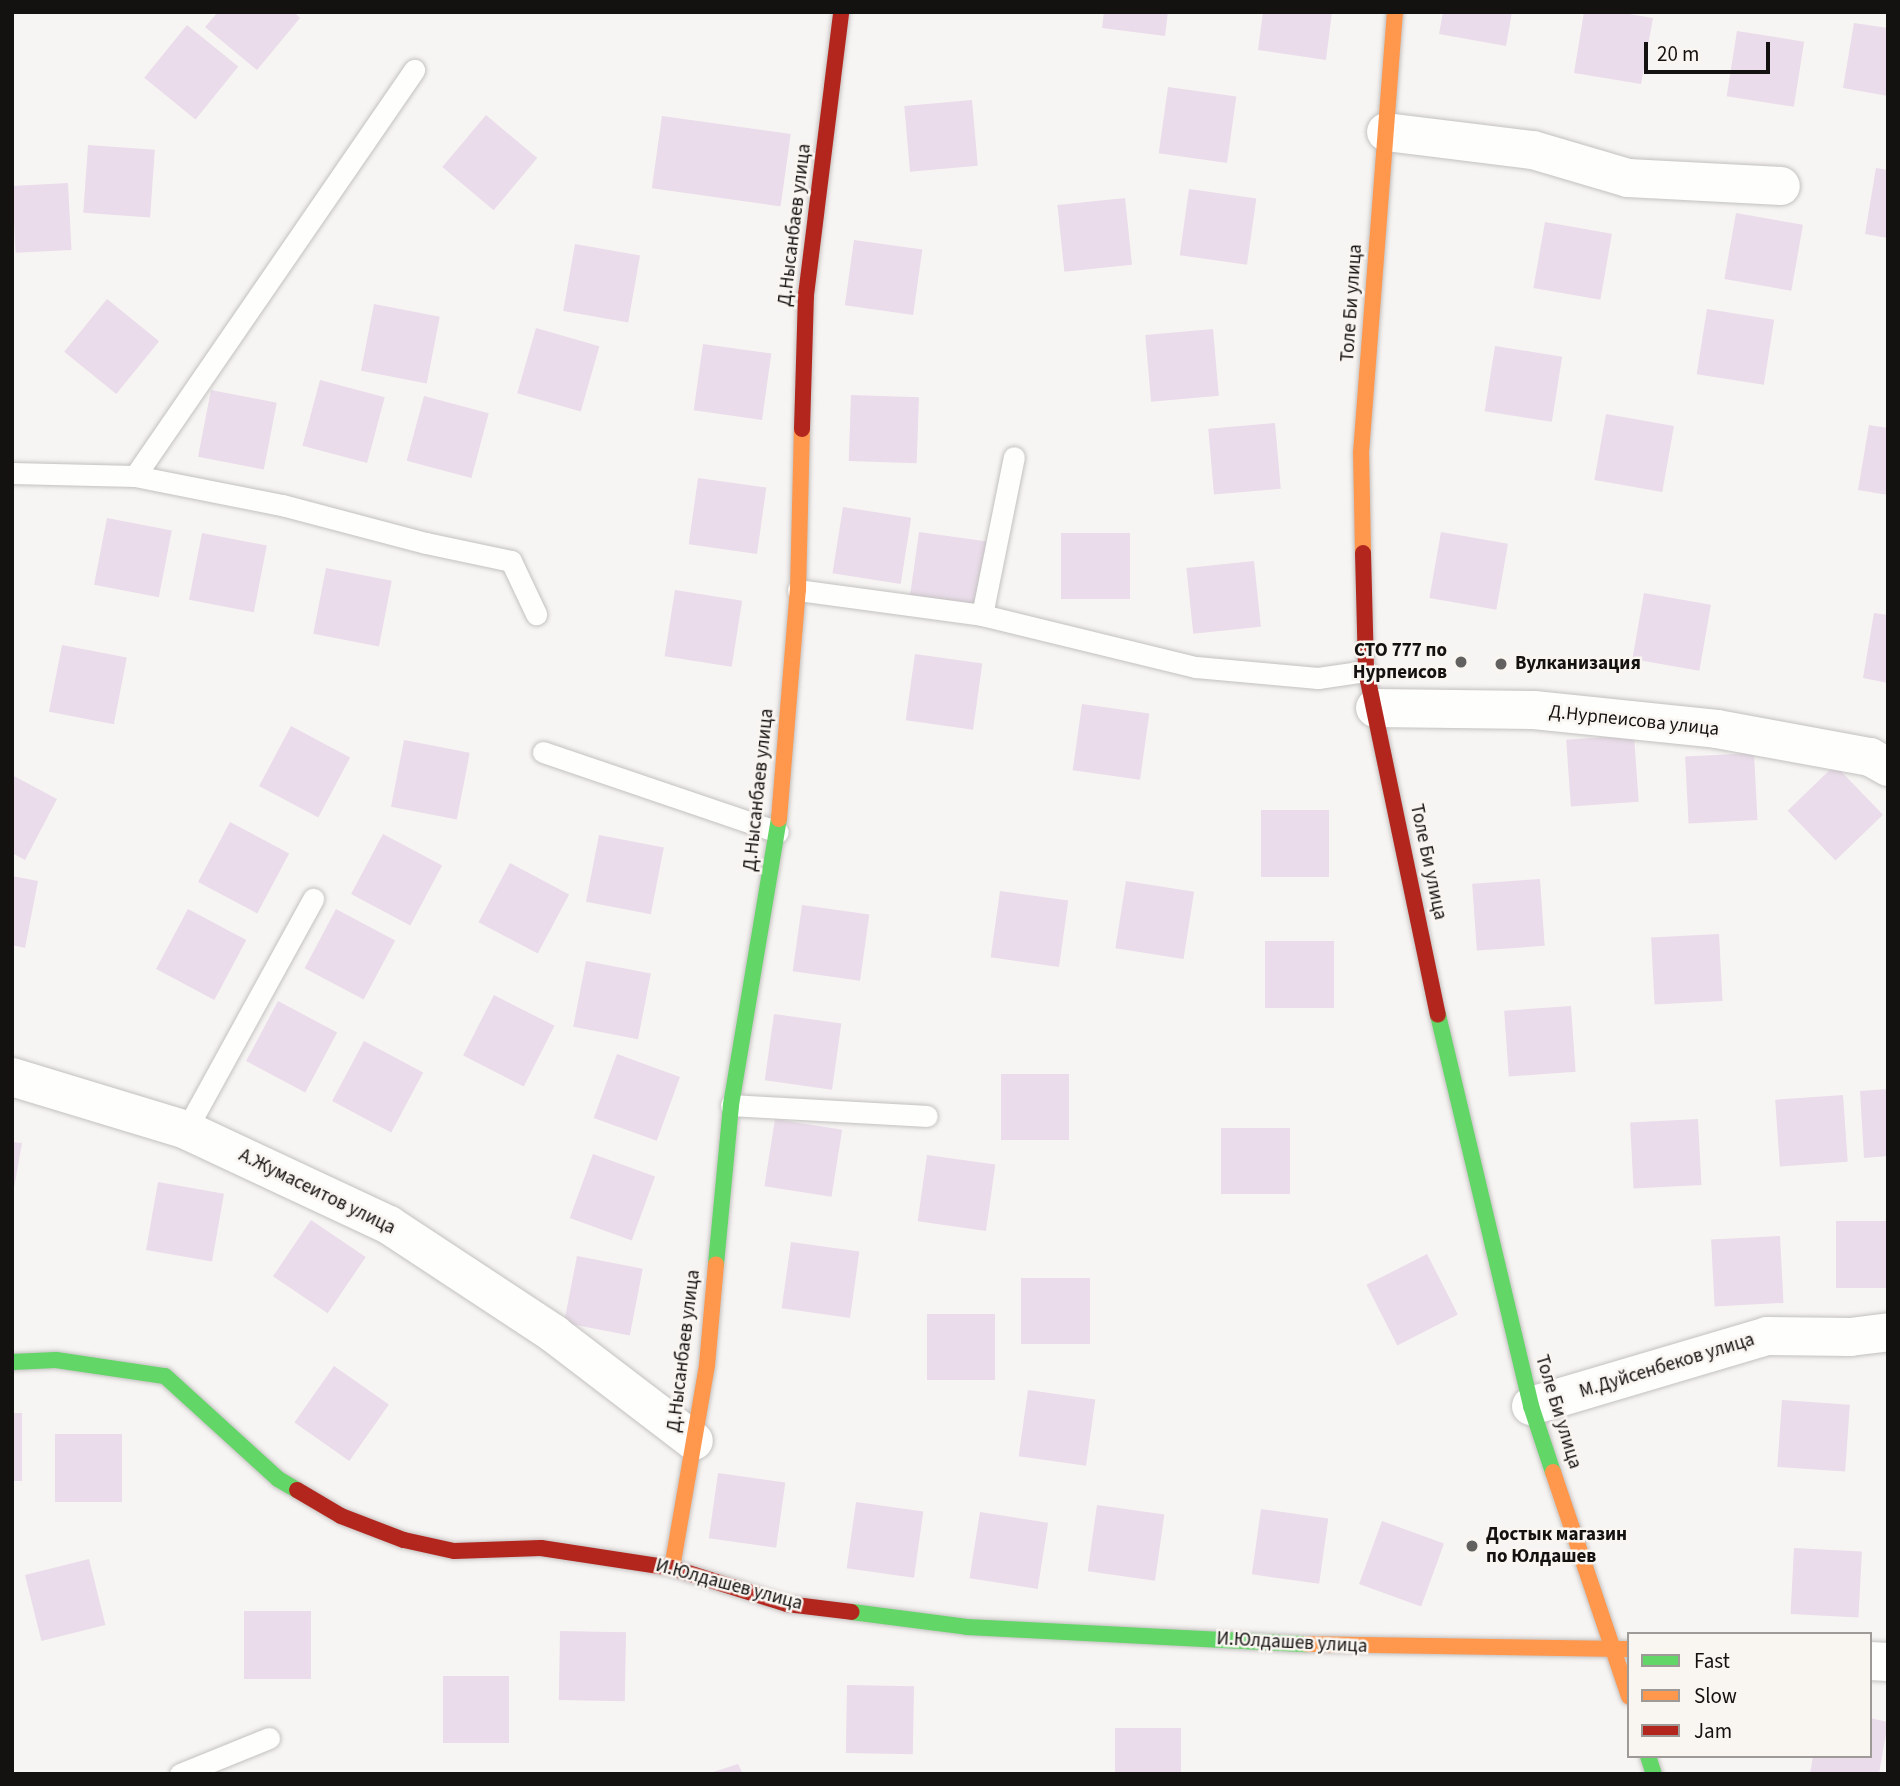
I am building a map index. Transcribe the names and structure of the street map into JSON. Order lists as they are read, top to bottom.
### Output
{
  "streets": {
    "street": [
      "Д.Нысанбаев улица",
      "Толе Би улица",
      "Д.Нурпеисова улица",
      "А.Жумасеитов улица",
      "М.Дуйсенбеков улица",
      "И.Юлдашев улица"
    ]
  },
  "crossings": [
    ["Д.Нысанбаев улица", "А.Жумасеитов улица"],
    ["Д.Нысанбаев улица", "И.Юлдашев улица"],
    ["Толе Би улица", "Д.Нурпеисова улица"],
    ["Толе Би улица", "М.Дуйсенбеков улица"],
    ["Толе Би улица", "И.Юлдашев улица"]
  ],
  "places": ["СТО 777 по Нурпеисов", "Вулканизация", "Достык магазин по Юлдашев"],
  "legend": ["Fast", "Slow", "Jam"],
  "scale_bar": "20 m"
}
